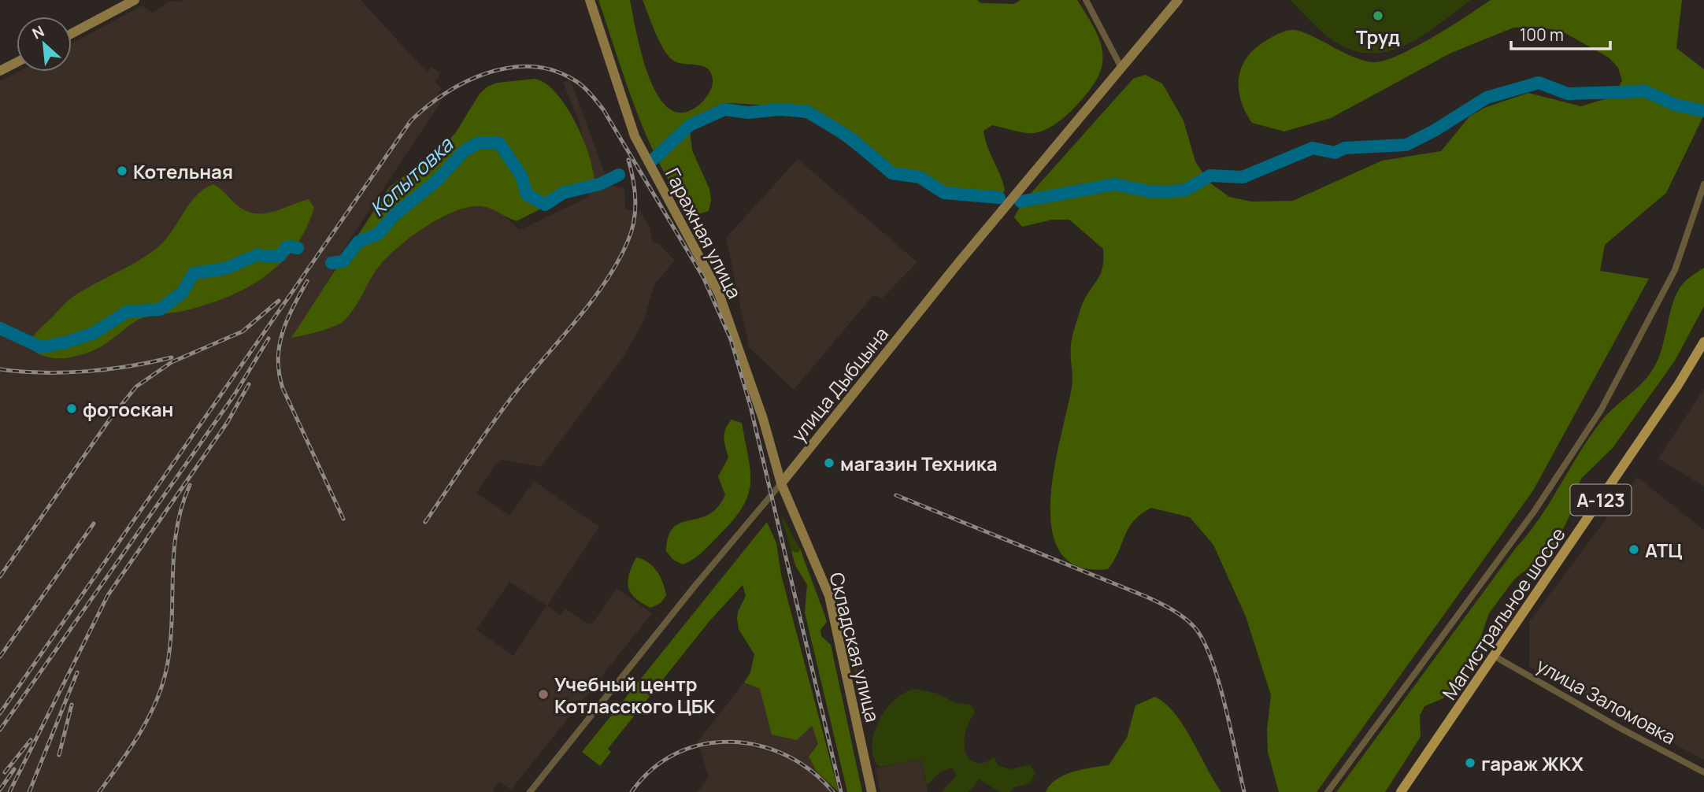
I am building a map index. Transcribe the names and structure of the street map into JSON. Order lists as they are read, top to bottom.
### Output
{
  "streets": {
    "main road": ["А-123", "Магистральное шоссе"],
    "street": [
      "Гаражная улица",
      "улица Дыбцына",
      "Складская улица",
      "улица Заломовка"
    ]
  },
  "crossings": [
    ["Гаражная улица", "улица Дыбцына"],
    ["Гаражная улица", "Складская улица"],
    ["улица Дыбцына", "Складская улица"],
    ["Магистральное шоссе", "улица Заломовка"]
  ],
  "water": ["Копытовка"],
  "places": [
    "Труд",
    "Котельная",
    "фотоскан",
    "магазин Техника",
    "АТЦ",
    "Учебный центр Котласского ЦБК",
    "гараж ЖКХ"
  ],
  "scale_bar": "100 m",
  "north": "top left"
}
